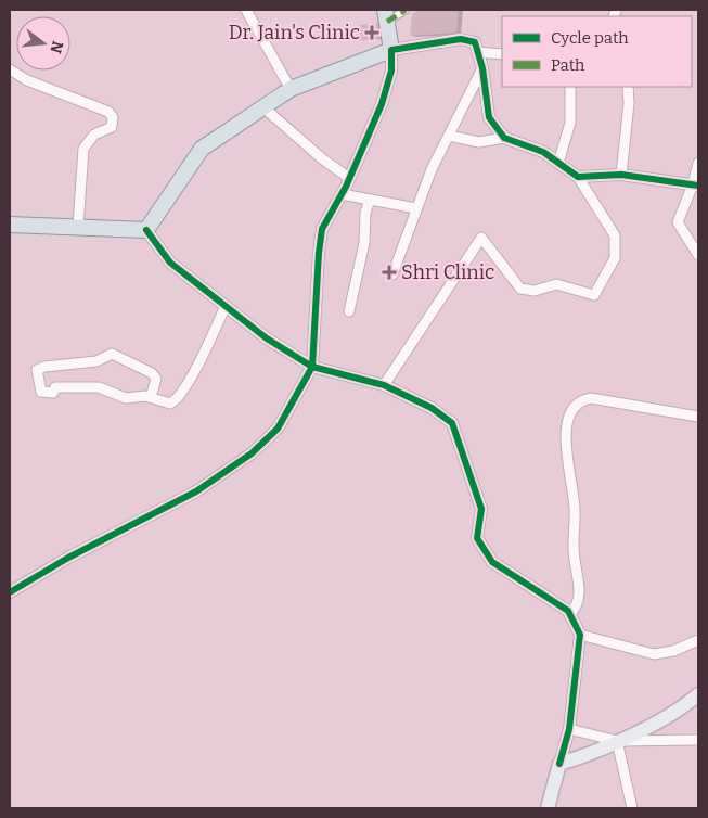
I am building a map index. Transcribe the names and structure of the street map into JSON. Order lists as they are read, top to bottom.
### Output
{
  "places": {
    "health": ["Dr. Jain's Clinic", "Shri Clinic"]
  },
  "legend": ["Cycle path", "Path"],
  "north": "right"
}
